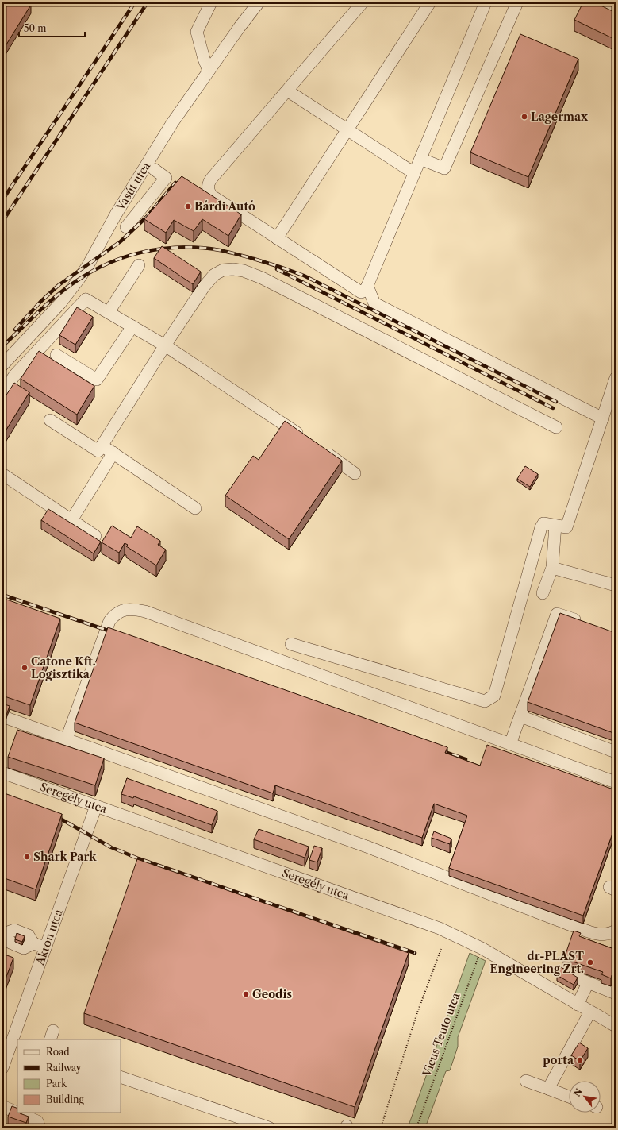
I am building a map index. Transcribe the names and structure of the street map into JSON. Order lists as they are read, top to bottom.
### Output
{
  "streets": {
    "street": ["Vasút utca", "Seregély utca", "Akron utca"],
    "path": ["Vicus Teuto utca"]
  },
  "crossings": [
    ["Seregély utca", "Akron utca"],
    ["Seregély utca", "Vicus Teuto utca"]
  ],
  "places": [
    "Lagermax",
    "Bárdi Autó",
    "Catone Kft. Logisztika",
    "Shark Park",
    "dr-PLAST Engineering Zrt.",
    "Geodis",
    "porta"
  ],
  "legend": [
    "Road",
    "Railway",
    "Park",
    "Building"
  ],
  "scale_bar": "50 m",
  "north": "top left"
}
